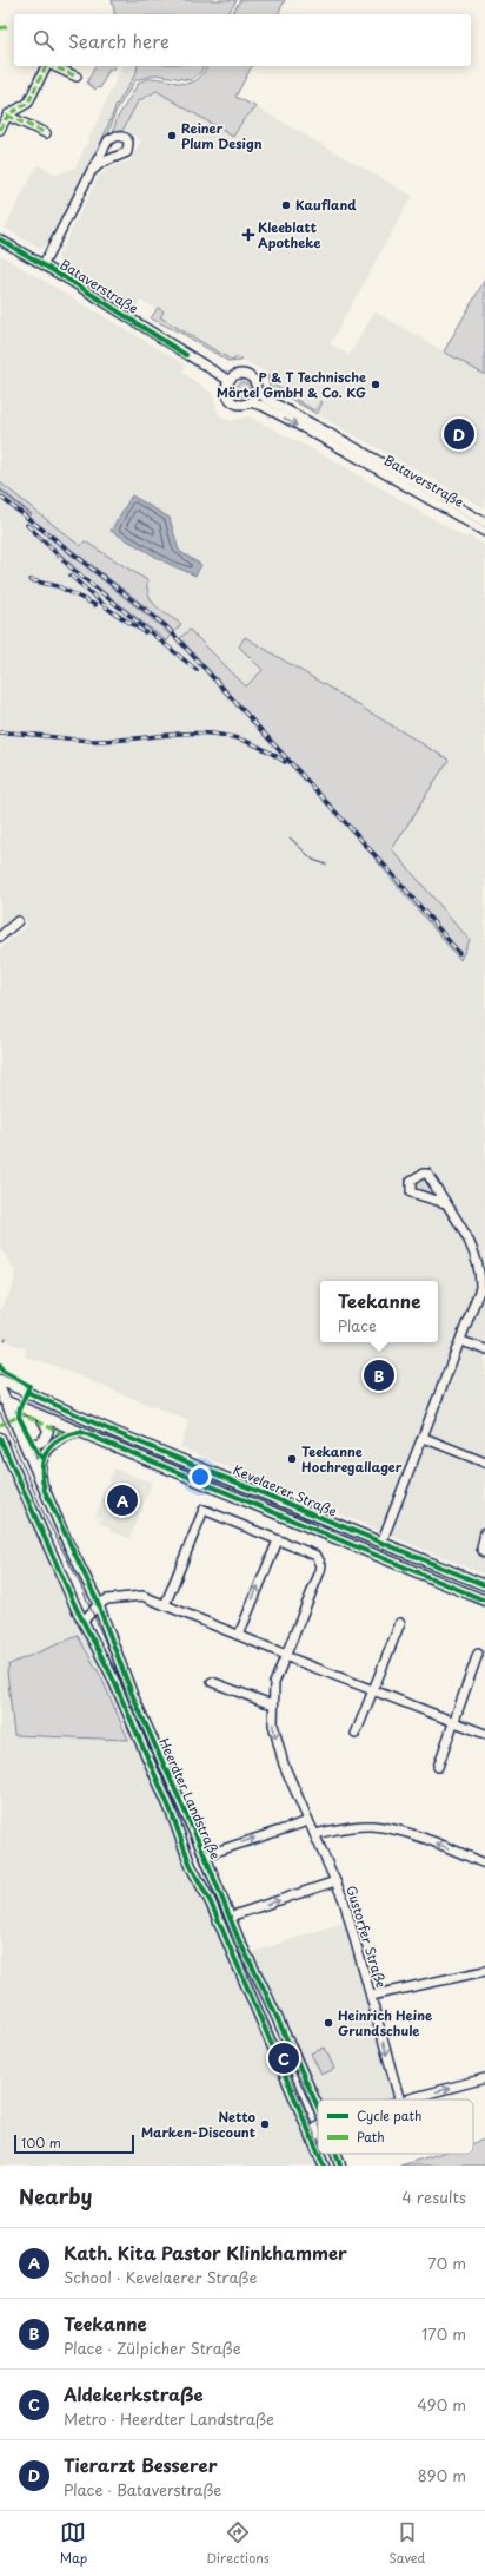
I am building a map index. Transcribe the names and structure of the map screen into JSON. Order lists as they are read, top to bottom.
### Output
{
  "streets": {
    "main road": ["Kevelaerer Straße", "Heerdter Landstraße"],
    "street": ["Bataverstraße", "Gustorfer Straße"]
  },
  "crossings": [
    ["Kevelaerer Straße", "Heerdter Landstraße"],
    ["Heerdter Landstraße", "Gustorfer Straße"]
  ],
  "one_way": ["Gustorfer Straße"],
  "places": {
    "other": [
      "Reiner Plum Design",
      "Kaufland",
      "P & T Technische Mörtel GmbH & Co. KG",
      "Teekanne Hochregallager",
      "Heinrich Heine Grundschule",
      "Netto Marken-Discount"
    ],
    "health": ["Kleeblatt Apotheke"]
  },
  "legend": ["Cycle path", "Path"],
  "scale_bar": "100 m",
  "page": {
    "search": "Search here",
    "pins": [
      "D",
      "B",
      "A",
      "C"
    ],
    "popup": ["Teekanne", "Place"],
    "scale": "100 m",
    "heading": ["Nearby", "4 results"],
    "list": [
      {
        "mark": "A",
        "name": "Kath. Kita Pastor Klinkhammer",
        "note": "School · Kevelaerer Straße",
        "value": "70 m"
      },
      {
        "mark": "B",
        "name": "Teekanne",
        "note": "Place · Zülpicher Straße",
        "value": "170 m"
      },
      {
        "mark": "C",
        "name": "Aldekerkstraße",
        "note": "Metro · Heerdter Landstraße",
        "value": "490 m"
      },
      {
        "mark": "D",
        "name": "Tierarzt Besserer",
        "note": "Place · Bataverstraße",
        "value": "890 m"
      }
    ],
    "nav": ["Map", "Directions", "Saved"]
  }
}
